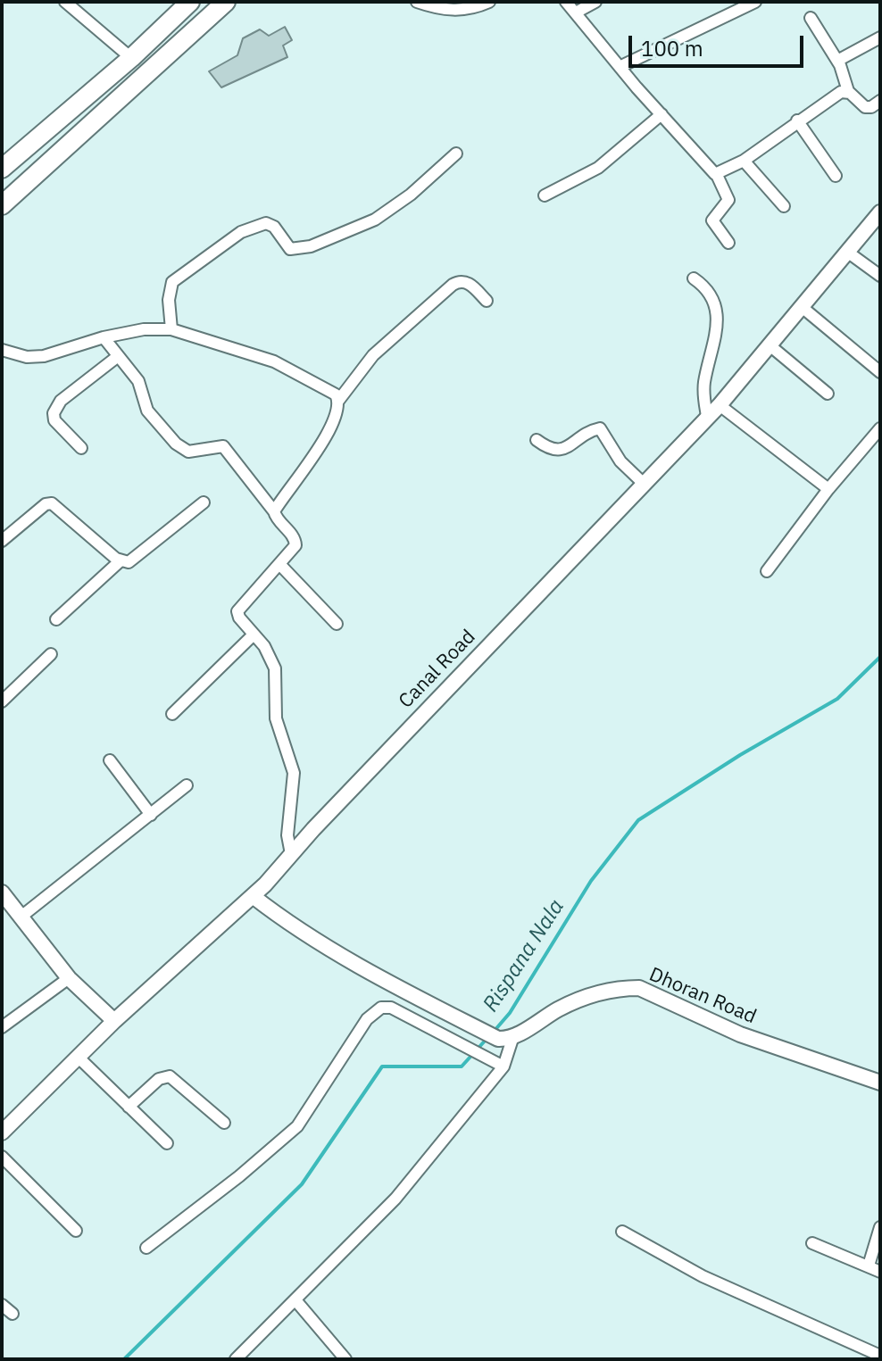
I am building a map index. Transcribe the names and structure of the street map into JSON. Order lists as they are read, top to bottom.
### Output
{
  "streets": {
    "street": ["Canal Road", "Dhoran Road"]
  },
  "crossings": [
    ["Canal Road", "Dhoran Road"]
  ],
  "water": ["Rispana Nala"],
  "scale_bar": "100 m"
}
